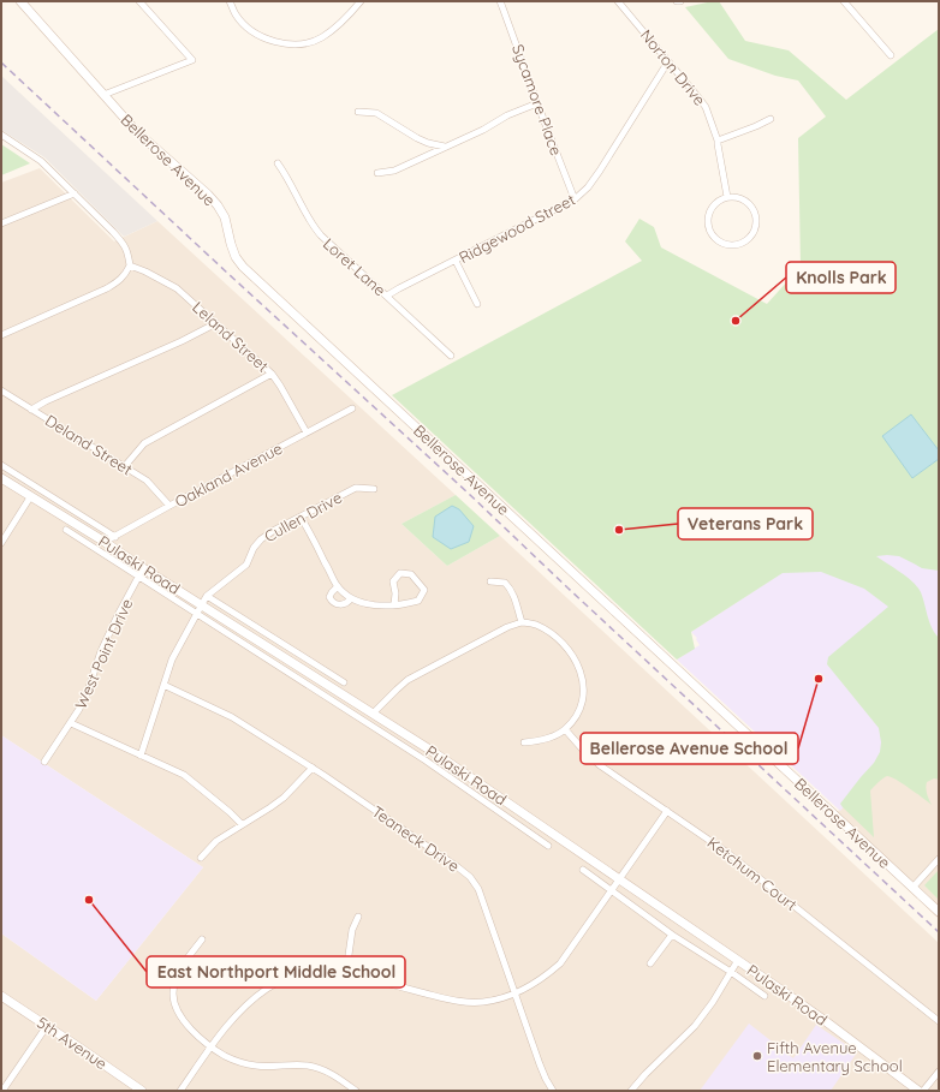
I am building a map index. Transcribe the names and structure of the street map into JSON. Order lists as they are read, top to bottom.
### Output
{
  "streets": {
    "street": [
      "Norton Drive",
      "Sycamore Place",
      "Bellerose Avenue",
      "Ridgewood Street",
      "Loret Lane",
      "Leland Street",
      "Deland Street",
      "Oakland Avenue",
      "Cullen Drive",
      "Pulaski Road",
      "West Point Drive",
      "Teaneck Drive",
      "Ketchum Court",
      "5th Avenue"
    ]
  },
  "crossings": [
    ["Norton Drive", "Ridgewood Street"],
    ["Sycamore Place", "Ridgewood Street"],
    ["Ridgewood Street", "Loret Lane"],
    ["Leland Street", "Oakland Avenue"],
    ["Deland Street", "Oakland Avenue"],
    ["Oakland Avenue", "Pulaski Road"],
    ["Cullen Drive", "Pulaski Road"],
    ["Cullen Drive", "Teaneck Drive"],
    ["Pulaski Road", "West Point Drive"]
  ],
  "places": [
    "Knolls Park",
    "Veterans Park",
    "Bellerose Avenue School",
    "East Northport Middle School",
    "Fifth Avenue Elementary School"
  ]
}
